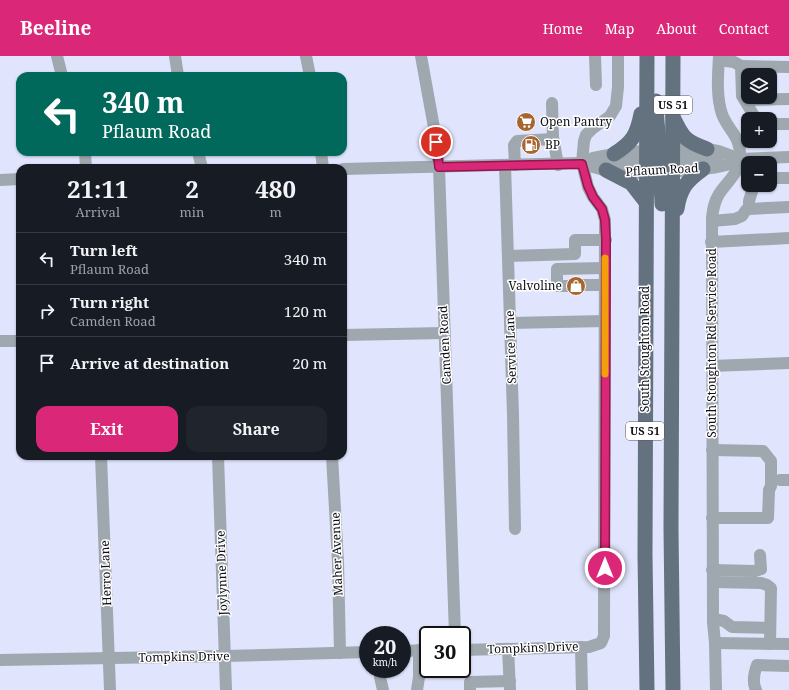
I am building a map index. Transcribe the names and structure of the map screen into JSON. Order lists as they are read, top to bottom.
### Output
{
  "streets": {
    "main road": ["US 51", "South Stoughton Road"],
    "street": [
      "Pflaum Road",
      "South Stoughton Rd Service Road",
      "Camden Road",
      "Service Lane",
      "Maher Avenue",
      "Herro Lane",
      "Joylynne Drive",
      "Tompkins Drive"
    ]
  },
  "crossings": [
    ["Pflaum Road", "South Stoughton Rd Service Road"],
    ["Pflaum Road", "Camden Road"],
    ["Pflaum Road", "Service Lane"],
    ["Pflaum Road", "South Stoughton Road"],
    ["Maher Avenue", "Tompkins Drive"],
    ["Herro Lane", "Tompkins Drive"],
    ["Joylynne Drive", "Tompkins Drive"]
  ],
  "places": {
    "supermarket": ["Open Pantry"],
    "fuel station": ["BP"],
    "shop": ["Valvoline"]
  },
  "page": {
    "header": "Beeline",
    "nav": [
      "Home",
      "Map",
      "About",
      "Contact"
    ],
    "map_buttons": ["+", "−"],
    "turn": ["340 m", "Pflaum Road"],
    "eta": [
      "21:11",
      "Arrival",
      "2",
      "min",
      "480",
      "m"
    ],
    "list": [
      {
        "name": "Turn left",
        "note": "Pflaum Road",
        "value": "340 m"
      },
      {
        "name": "Turn right",
        "note": "Camden Road",
        "value": "120 m"
      },
      {
        "name": "Arrive at destination",
        "value": "20 m"
      }
    ],
    "buttons": ["Exit", "Share"],
    "speed": "20 km/h",
    "limit": "30"
  }
}
